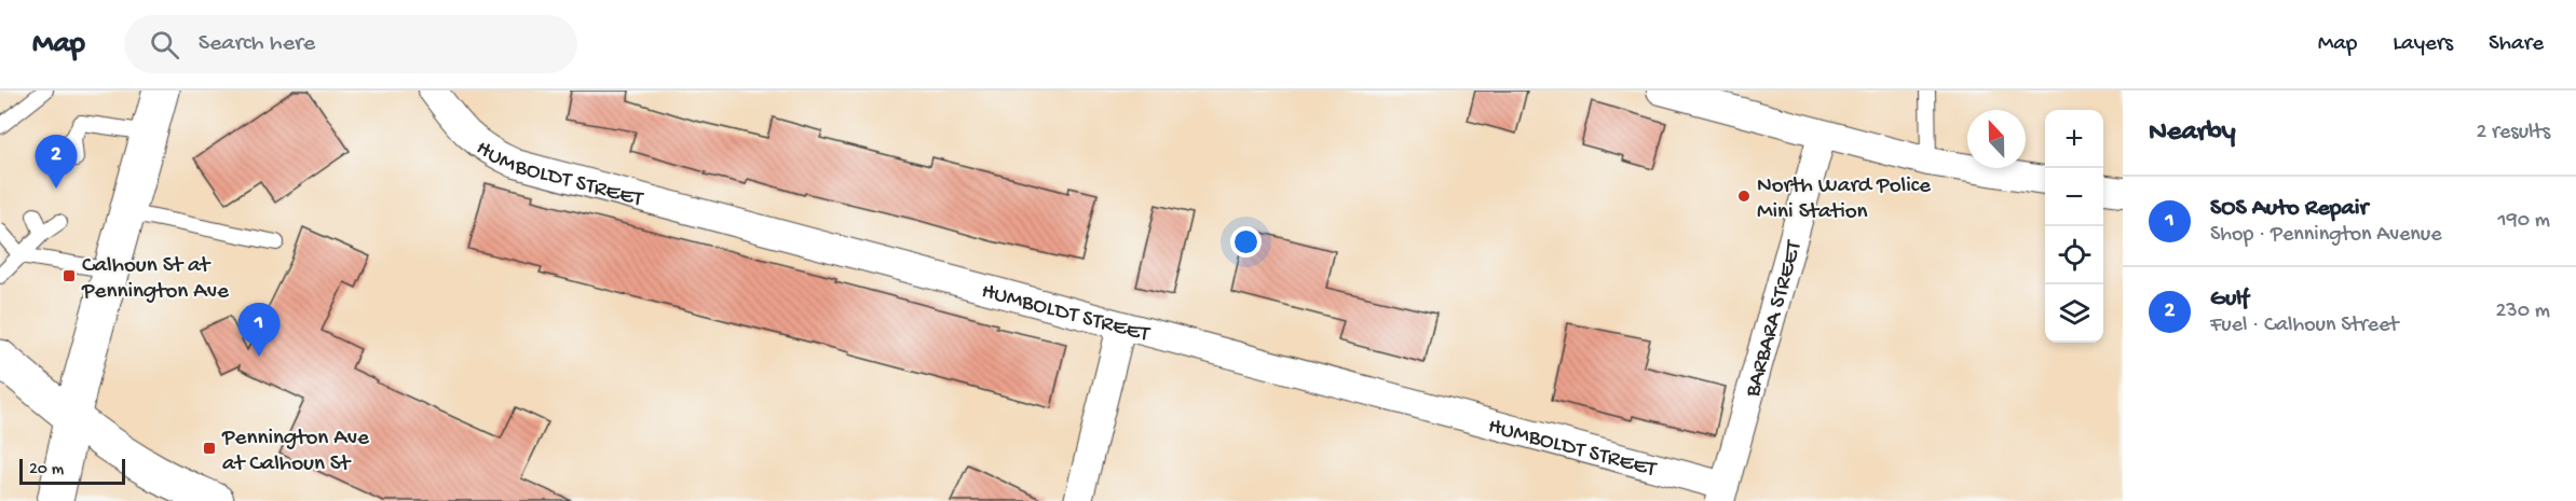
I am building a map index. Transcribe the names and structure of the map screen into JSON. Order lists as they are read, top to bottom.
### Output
{
  "streets": {
    "street": ["HUMBOLDT STREET", "BARBARA STREET"]
  },
  "crossings": [
    ["HUMBOLDT STREET", "BARBARA STREET"]
  ],
  "places": {
    "other": ["North Ward Police Mini Station"],
    "transit": ["Calhoun St at Pennington Ave", "Pennington Ave at Calhoun St"]
  },
  "scale_bar": "20 m",
  "north": "top",
  "page": {
    "header": "Map",
    "search": "Search here",
    "nav": ["Map", "Layers", "Share"],
    "heading": ["Nearby", "2 results"],
    "map_buttons": ["+", "−"],
    "pins": ["2", "1"],
    "list": [
      {
        "mark": "1",
        "name": "SOS Auto Repair",
        "note": "Shop · Pennington Avenue",
        "value": "190 m"
      },
      {
        "mark": "2",
        "name": "Gulf",
        "note": "Fuel · Calhoun Street",
        "value": "230 m"
      }
    ],
    "scale": "20 m"
  }
}
